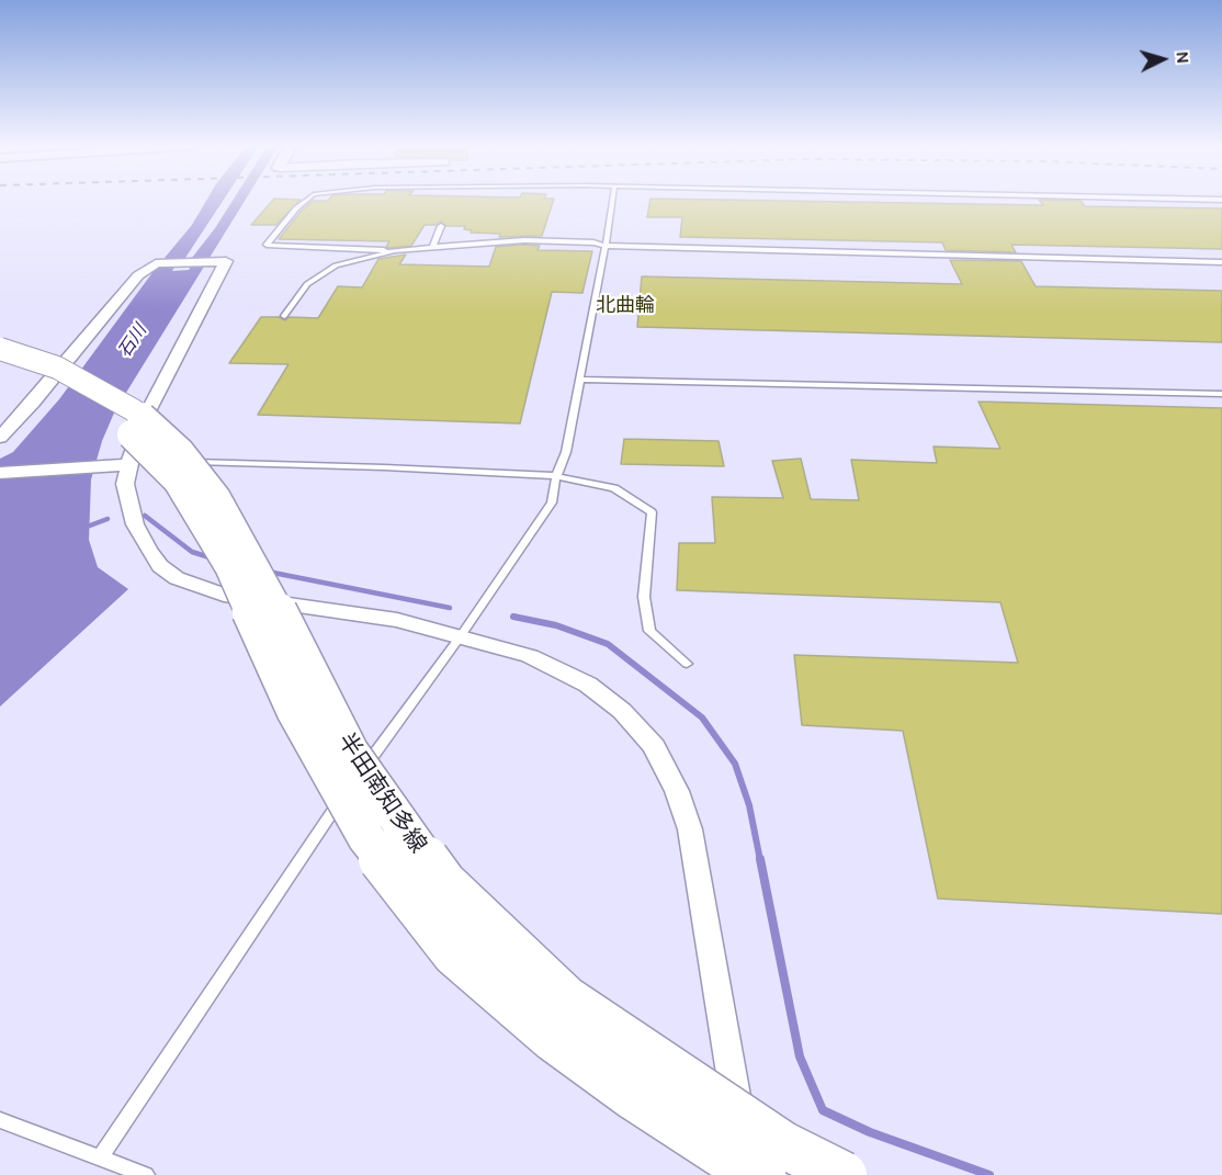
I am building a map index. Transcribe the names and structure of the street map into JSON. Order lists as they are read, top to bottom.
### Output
{
  "streets": {
    "main road": ["半田南知多線"]
  },
  "districts": ["北曲輪"],
  "water": ["石川"],
  "north": "right"
}
